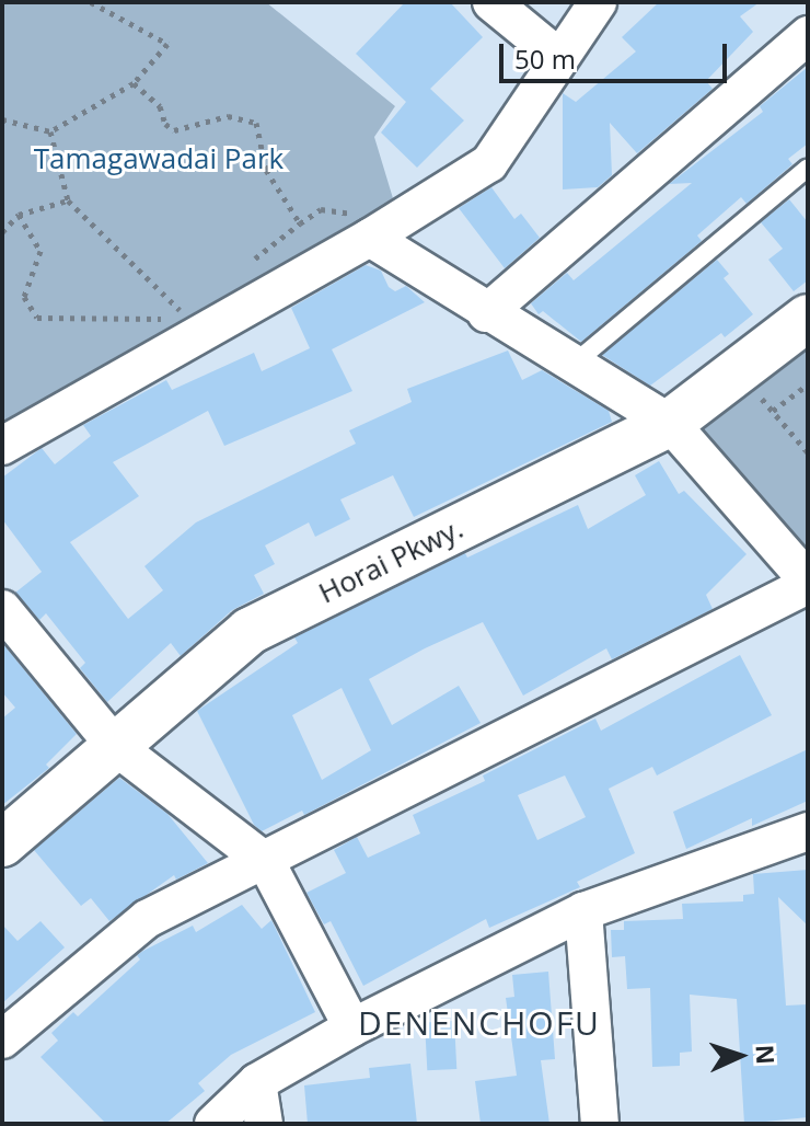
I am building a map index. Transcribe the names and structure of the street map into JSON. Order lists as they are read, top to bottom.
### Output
{
  "streets": {
    "street": ["Horai Pkwy."]
  },
  "districts": ["DENENCHOFU"],
  "parks": ["Tamagawadai Park"],
  "scale_bar": "50 m",
  "north": "right"
}
